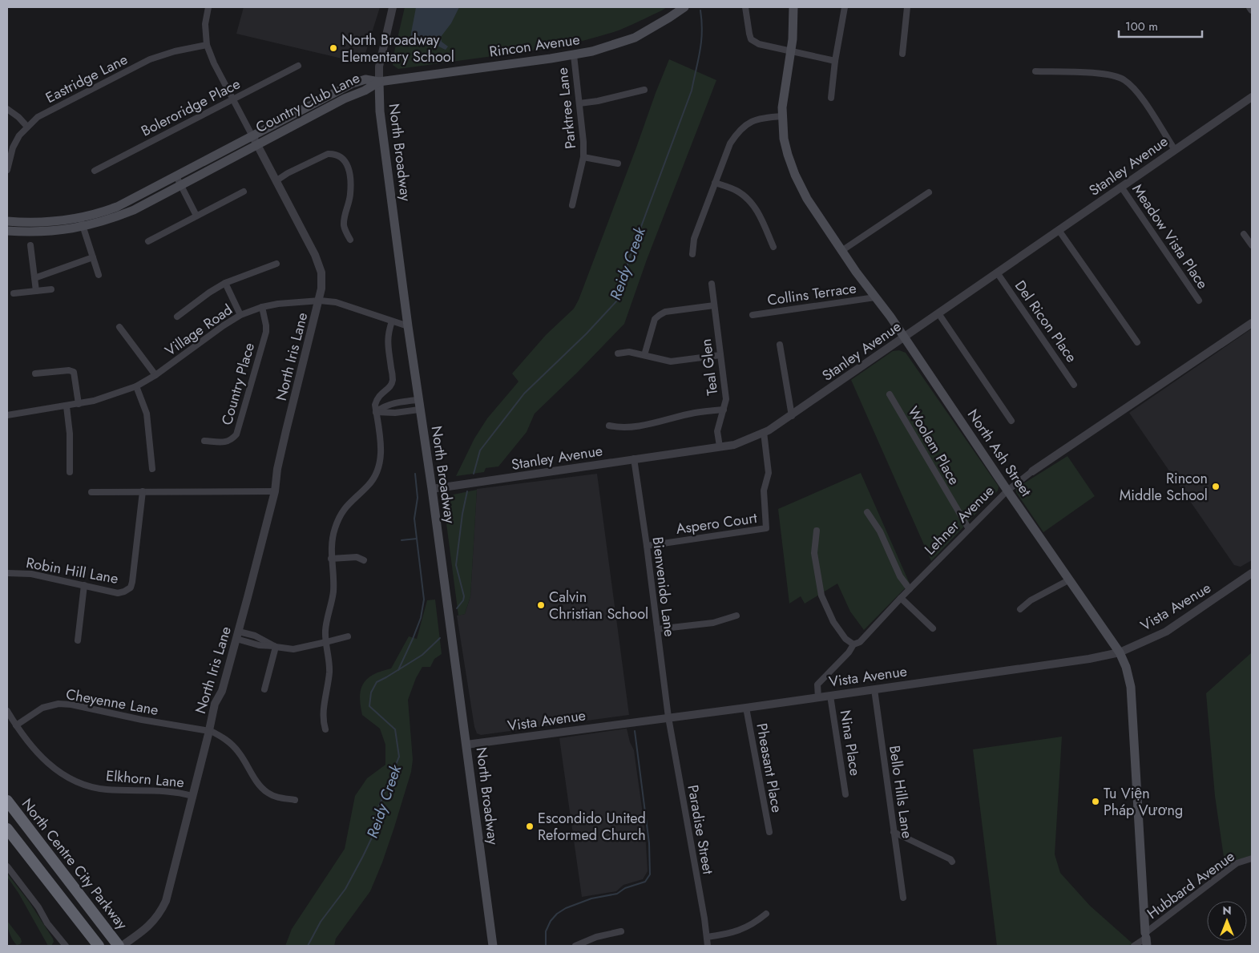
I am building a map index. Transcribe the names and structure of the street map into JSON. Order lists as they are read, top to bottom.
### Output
{
  "streets": {
    "highway": ["North Centre City Parkway"],
    "main road": [
      "Rincon Avenue",
      "Country Club Lane",
      "North Broadway",
      "North Ash Street"
    ],
    "street": [
      "Eastridge Lane",
      "Boleroridge Place",
      "Parktree Lane",
      "Stanley Avenue",
      "Meadow Vista Place",
      "Collins Terrace",
      "Del Ricon Place",
      "Village Road",
      "North Iris Lane",
      "Teal Glen",
      "Country Place",
      "Woolem Place",
      "Lehner Avenue",
      "Aspero Court",
      "Robin Hill Lane",
      "Bienvenido Lane",
      "Vista Avenue",
      "Cheyenne Lane",
      "Nina Place",
      "Pheasant Place",
      "Elkhorn Lane",
      "Bello Hills Lane",
      "Paradise Street",
      "Hubbard Avenue"
    ]
  },
  "crossings": [
    ["Rincon Avenue", "Country Club Lane"],
    ["Rincon Avenue", "Parktree Lane"],
    ["Rincon Avenue", "North Broadway"],
    ["Eastridge Lane", "North Iris Lane"],
    ["Country Club Lane", "North Broadway"],
    ["Country Club Lane", "North Iris Lane"],
    ["Boleroridge Place", "North Iris Lane"],
    ["North Broadway", "Stanley Avenue"],
    ["North Broadway", "Village Road"],
    ["North Broadway", "Vista Avenue"],
    ["Stanley Avenue", "Meadow Vista Place"],
    ["Stanley Avenue", "Del Ricon Place"],
    ["Stanley Avenue", "Teal Glen"],
    ["Stanley Avenue", "North Ash Street"],
    ["Stanley Avenue", "Aspero Court"],
    ["Stanley Avenue", "Bienvenido Lane"],
    ["Collins Terrace", "North Ash Street"],
    ["Village Road", "North Iris Lane"],
    ["Village Road", "Country Place"],
    ["North Iris Lane", "Cheyenne Lane"],
    ["North Iris Lane", "Elkhorn Lane"],
    ["North Iris Lane", "North Centre City Parkway"],
    ["Woolem Place", "Lehner Avenue"],
    ["North Ash Street", "Lehner Avenue"],
    ["North Ash Street", "Vista Avenue"],
    ["North Ash Street", "Hubbard Avenue"],
    ["Lehner Avenue", "Vista Avenue"],
    ["Aspero Court", "Bienvenido Lane"],
    ["Bienvenido Lane", "Vista Avenue"],
    ["Bienvenido Lane", "Paradise Street"],
    ["Vista Avenue", "Nina Place"],
    ["Vista Avenue", "Pheasant Place"],
    ["Vista Avenue", "Bello Hills Lane"],
    ["Vista Avenue", "Paradise Street"],
    ["Cheyenne Lane", "Elkhorn Lane"]
  ],
  "water": ["Reidy Creek"],
  "places": [
    "North Broadway Elementary School",
    "Rincon Middle School",
    "Calvin Christian School",
    "Tu Viện Pháp Vương",
    "Escondido United Reformed Church"
  ],
  "scale_bar": "100 m",
  "north": "top"
}
